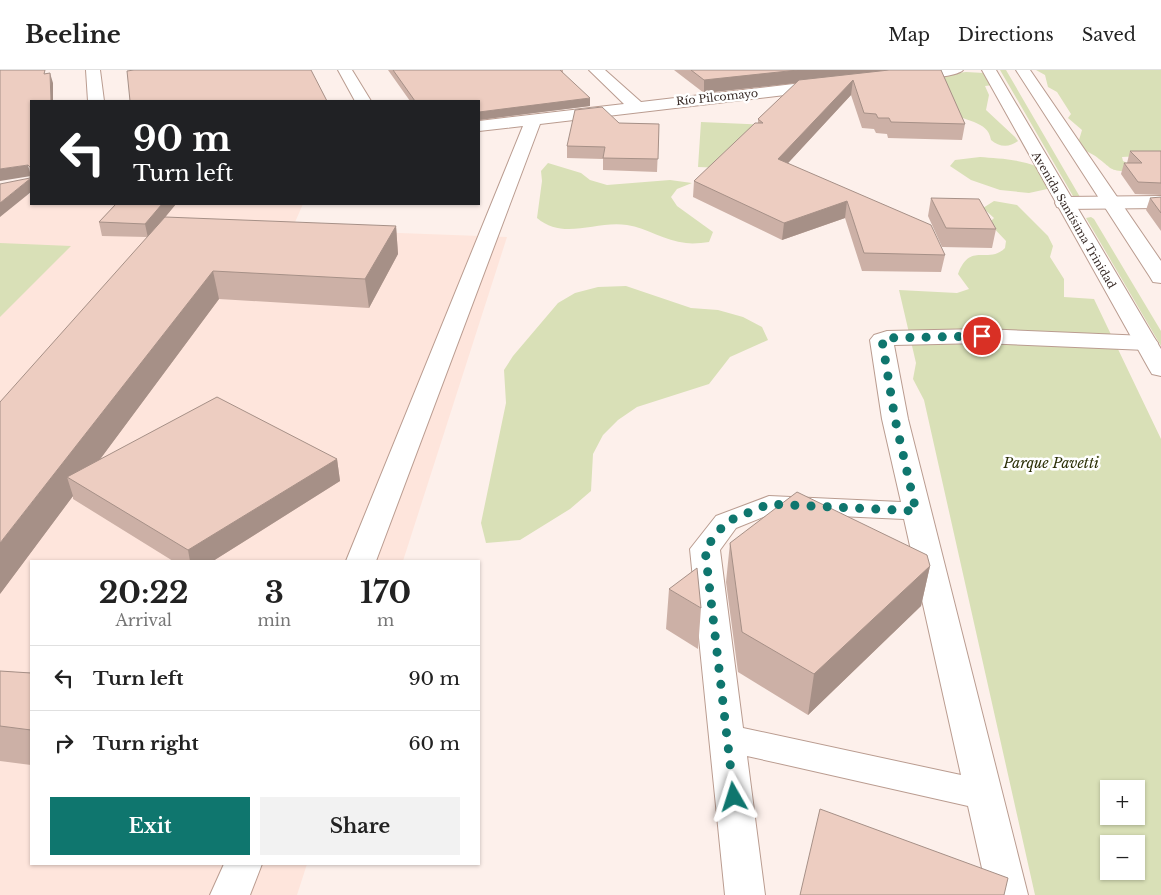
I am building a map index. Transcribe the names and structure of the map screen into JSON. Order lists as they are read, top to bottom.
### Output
{
  "streets": {
    "street": ["Río Pilcomayo", "Avenida Santísima Trinidad"]
  },
  "parks": ["Parque Pavetti"],
  "page": {
    "header": "Beeline",
    "nav": ["Map", "Directions", "Saved"],
    "turn": ["90 m", "Turn left"],
    "eta": [
      "20:22",
      "Arrival",
      "3",
      "min",
      "170",
      "m"
    ],
    "list": [
      {
        "name": "Turn left",
        "value": "90 m"
      },
      {
        "name": "Turn right",
        "value": "60 m"
      }
    ],
    "map_buttons": ["+", "−"],
    "buttons": ["Exit", "Share"]
  }
}
